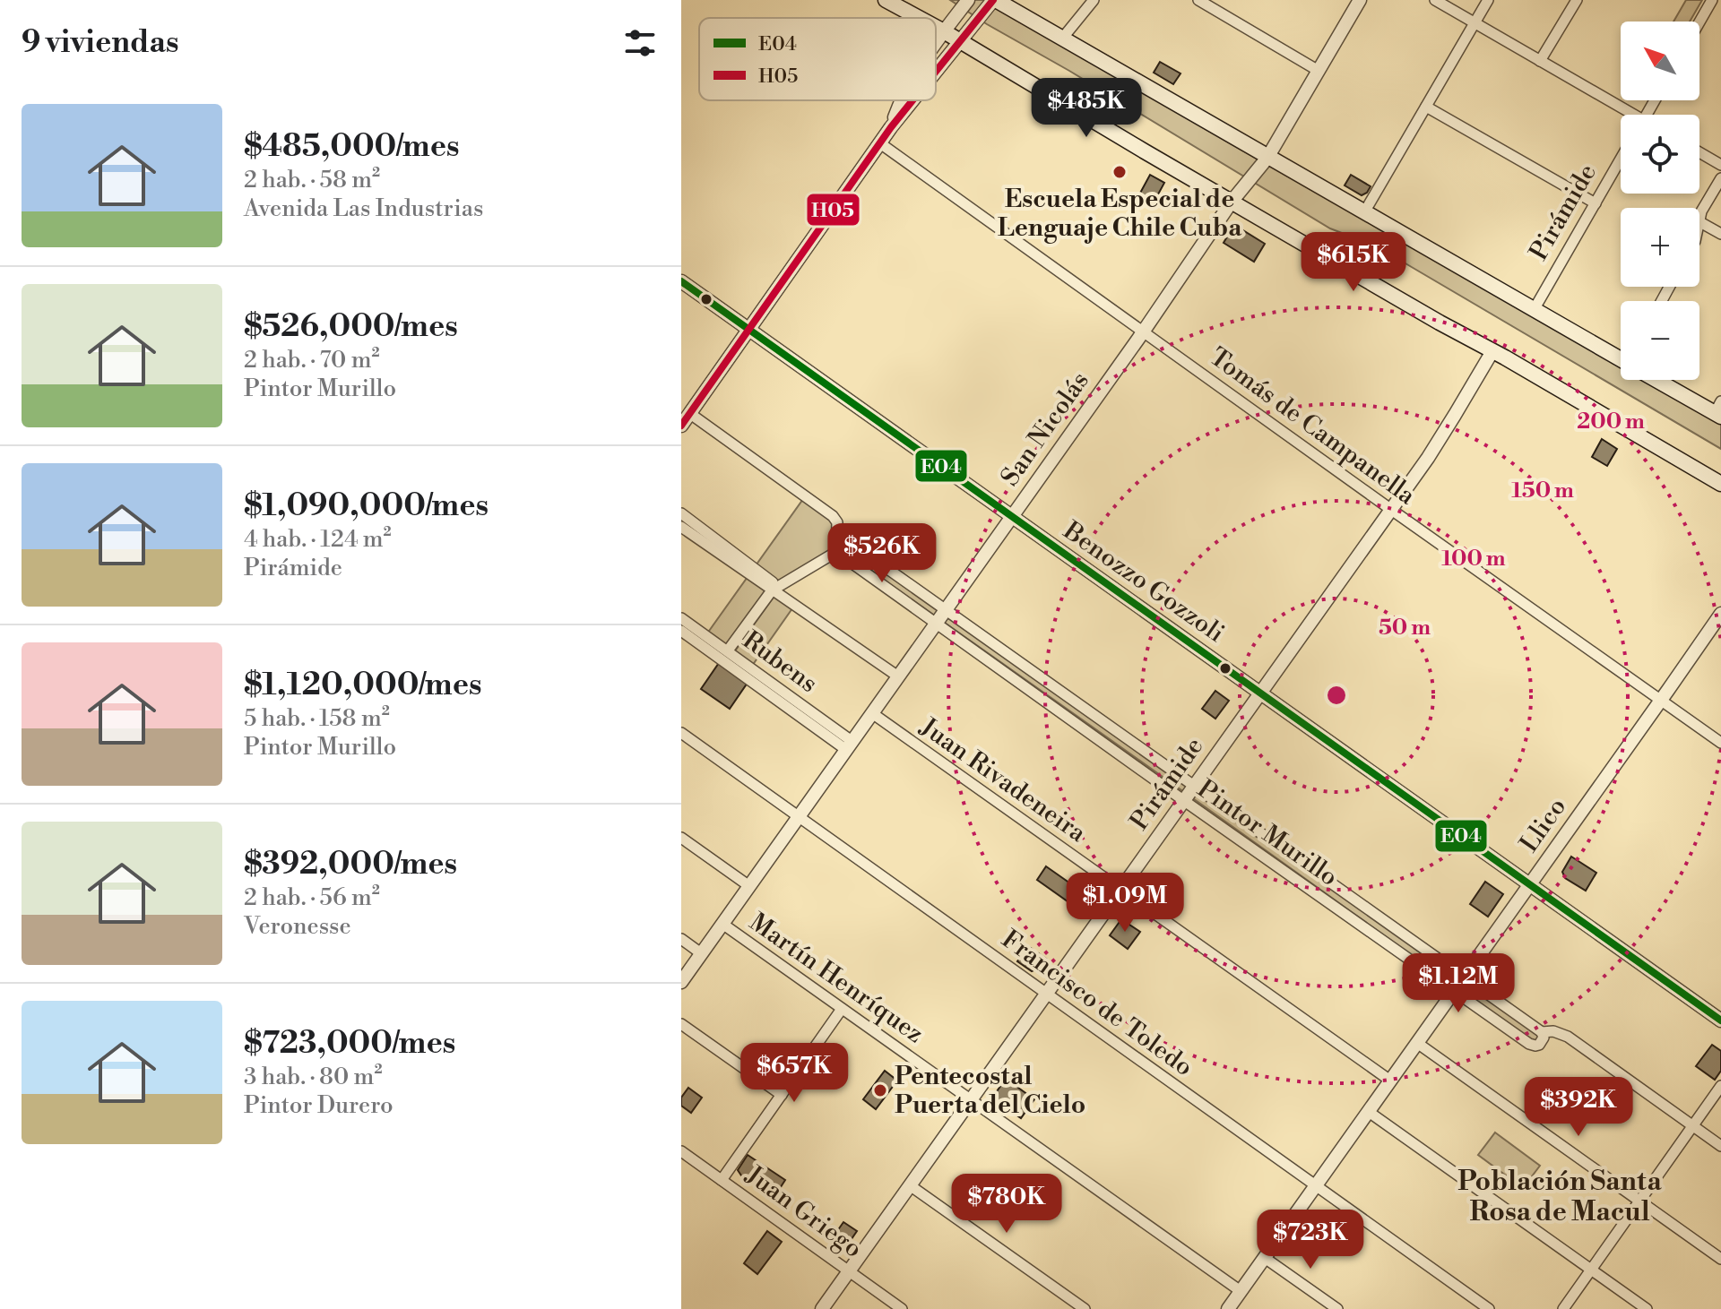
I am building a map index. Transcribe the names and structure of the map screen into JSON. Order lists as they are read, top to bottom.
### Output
{
  "streets": {
    "street": [
      "Pirámide",
      "Tomás de Campanella",
      "San Nicolás",
      "Benozzo Gozzoli",
      "Rubens",
      "Juan Rivadeneira",
      "Llico",
      "Pintor Murillo",
      "Martín Henríquez",
      "Francisco de Toledo",
      "Juan Griego"
    ]
  },
  "crossings": [
    ["Pirámide", "Tomás de Campanella"],
    ["Pirámide", "Benozzo Gozzoli"],
    ["Pirámide", "Juan Rivadeneira"],
    ["Pirámide", "Pintor Murillo"],
    ["Pirámide", "Martín Henríquez"],
    ["Pirámide", "Francisco de Toledo"],
    ["Pirámide", "Juan Griego"],
    ["Tomás de Campanella", "San Nicolás"],
    ["Tomás de Campanella", "Llico"],
    ["San Nicolás", "Benozzo Gozzoli"],
    ["San Nicolás", "Rubens"],
    ["San Nicolás", "Juan Rivadeneira"],
    ["San Nicolás", "Pintor Murillo"],
    ["San Nicolás", "Martín Henríquez"],
    ["San Nicolás", "Francisco de Toledo"],
    ["Benozzo Gozzoli", "Llico"],
    ["Juan Rivadeneira", "Llico"],
    ["Llico", "Pintor Murillo"],
    ["Llico", "Martín Henríquez"],
    ["Llico", "Francisco de Toledo"]
  ],
  "districts": ["Población Santa Rosa de Macul"],
  "places": ["Escuela Especial de Lenguaje Chile Cuba", "Pentecostal Puerta del Cielo"],
  "lines": ["transit line H05", "transit line E04"],
  "legend": ["E04", "H05"],
  "north": "top left",
  "page": {
    "heading": "9 viviendas",
    "map_buttons": ["+", "−"],
    "price": [
      "$485K",
      "$615K",
      "$526K",
      "$1.09M",
      "$1.12M",
      "$657K",
      "$392K",
      "$780K",
      "$723K"
    ],
    "list": [
      {
        "name": "$485,000/mes",
        "note": "2 hab. · 58 m² · Avenida Las Industrias"
      },
      {
        "name": "$526,000/mes",
        "note": "2 hab. · 70 m² · Pintor Murillo"
      },
      {
        "name": "$1,090,000/mes",
        "note": "4 hab. · 124 m² · Pirámide"
      },
      {
        "name": "$1,120,000/mes",
        "note": "5 hab. · 158 m² · Pintor Murillo"
      },
      {
        "name": "$392,000/mes",
        "note": "2 hab. · 56 m² · Veronesse"
      },
      {
        "name": "$723,000/mes",
        "note": "3 hab. · 80 m² · Pintor Durero"
      }
    ]
  },
  "rings": [
    "200 m",
    "150 m",
    "100 m",
    "50 m"
  ]
}
